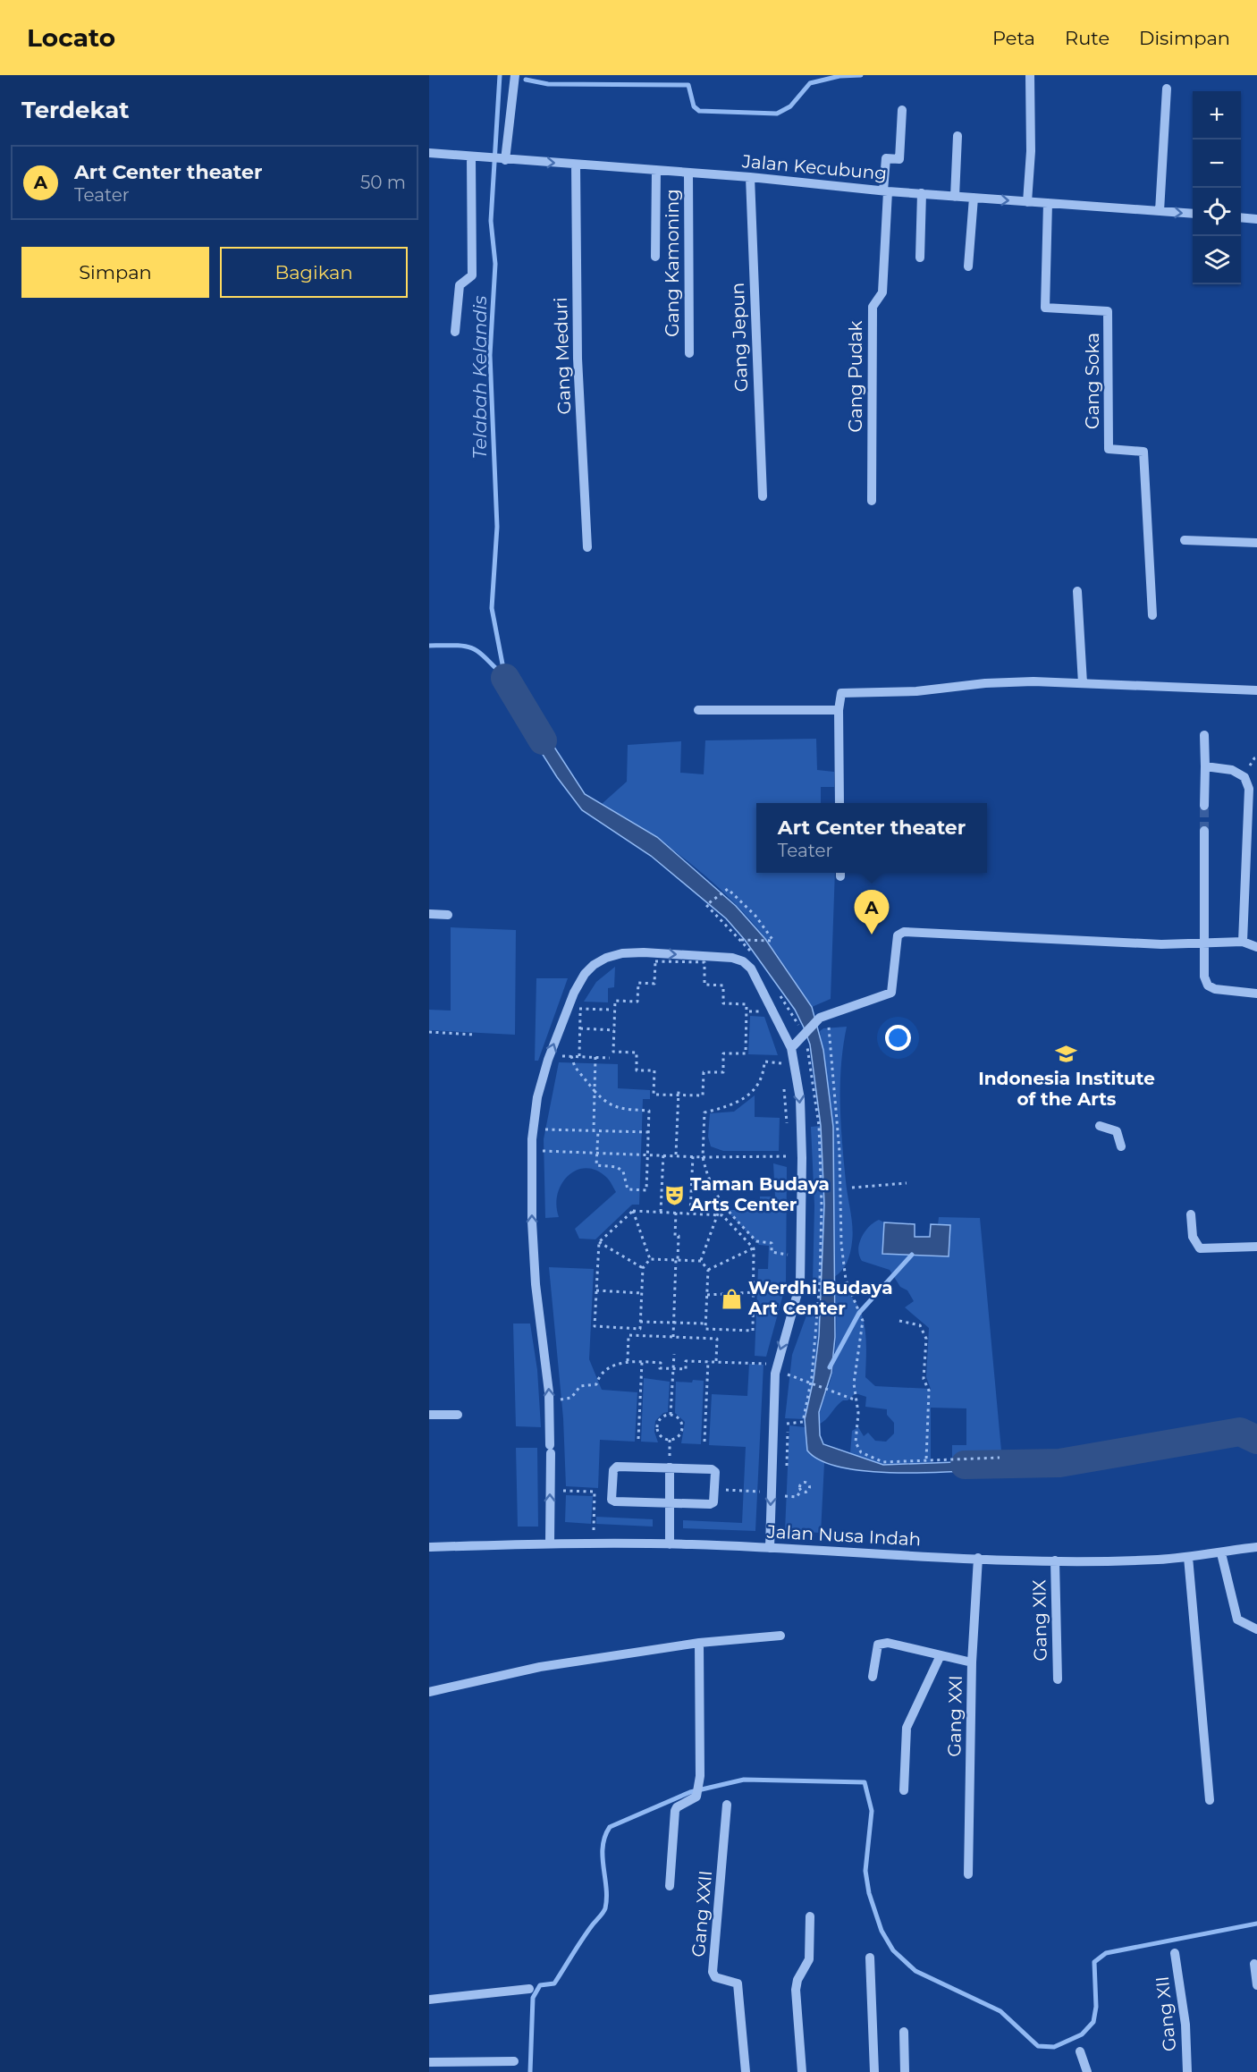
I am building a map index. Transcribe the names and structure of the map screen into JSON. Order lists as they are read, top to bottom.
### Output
{
  "streets": {
    "street": [
      "Jalan Kecubung",
      "Gang Kamoning",
      "Gang Jepun",
      "Gang Meduri",
      "Gang Pudak",
      "Gang Soka",
      "Jalan Nusa Indah",
      "Gang XIX",
      "Gang XXI",
      "Gang XXII",
      "Gang XII"
    ]
  },
  "crossings": [
    ["Jalan Kecubung", "Gang Kamoning"],
    ["Jalan Kecubung", "Gang Jepun"],
    ["Jalan Kecubung", "Gang Meduri"],
    ["Jalan Kecubung", "Gang Pudak"],
    ["Jalan Kecubung", "Gang Soka"],
    ["Jalan Nusa Indah", "Gang XIX"],
    ["Jalan Nusa Indah", "Gang XXI"]
  ],
  "water": ["Telabah Kelandis"],
  "places": {
    "school or university": ["Indonesia Institute of the Arts"],
    "theatre": ["Taman Budaya Arts Center"],
    "shop": ["Werdhi Budaya Art Center"]
  },
  "page": {
    "header": "Locato",
    "nav": ["Peta", "Rute", "Disimpan"],
    "heading": "Terdekat",
    "map_buttons": ["+", "−"],
    "list": [
      {
        "mark": "A",
        "name": "Art Center theater",
        "note": "Teater",
        "value": "50 m"
      }
    ],
    "buttons": ["Simpan", "Bagikan"],
    "popup": ["Art Center theater", "Teater"],
    "pins": "A"
  }
}
